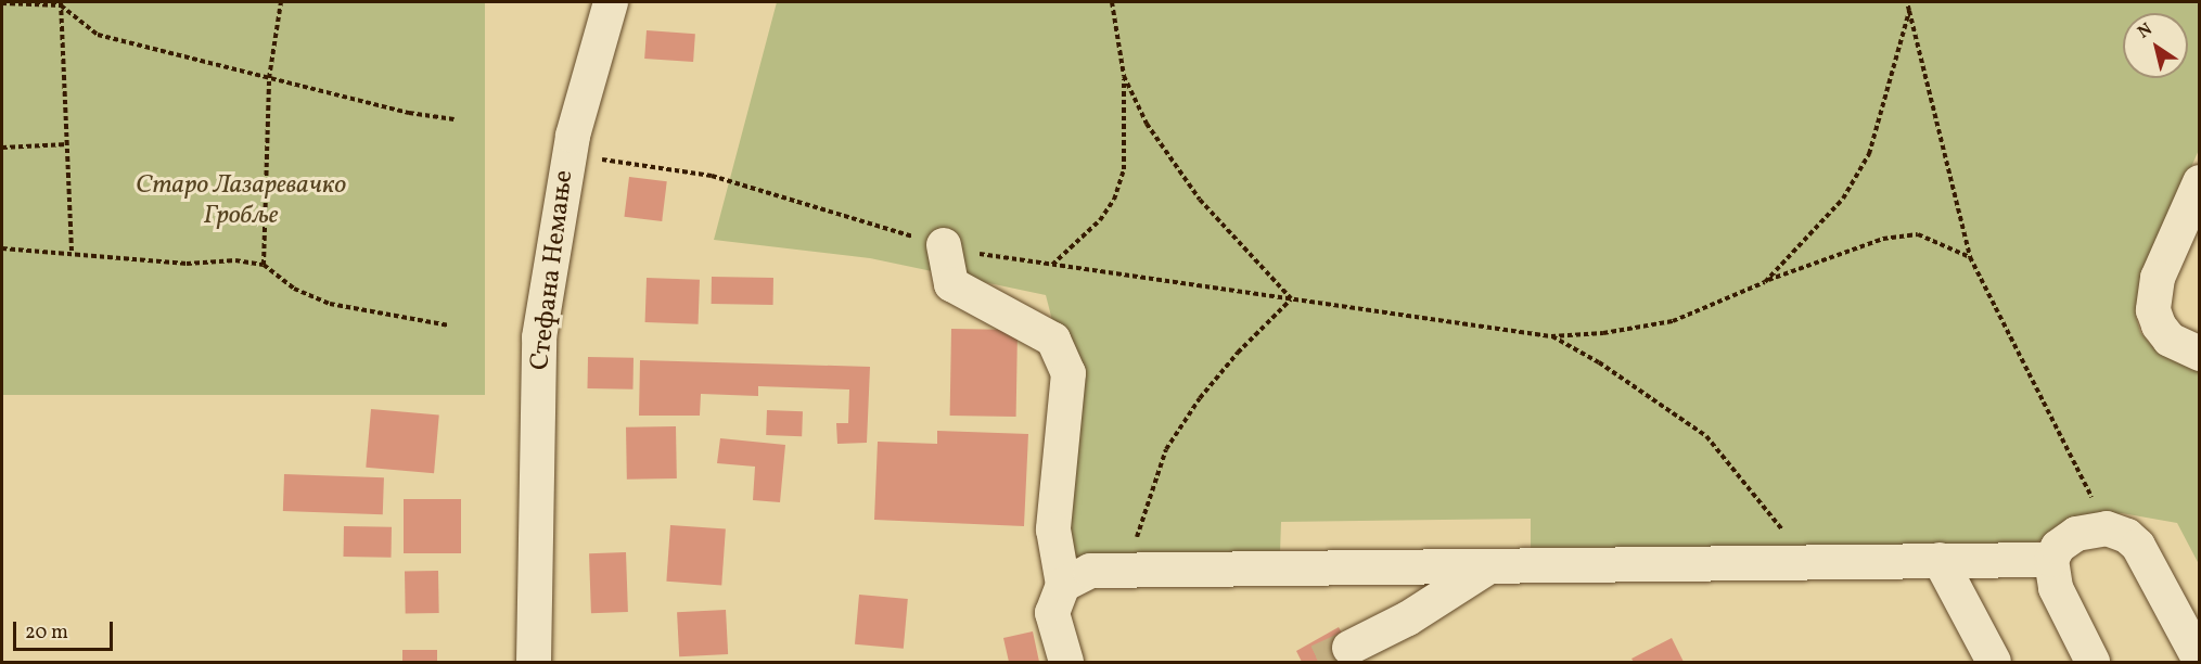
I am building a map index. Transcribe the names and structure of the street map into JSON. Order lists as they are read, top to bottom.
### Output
{
  "streets": {
    "street": ["Стефана Немање"]
  },
  "parks": ["Старо Лазаревачко Гробље"],
  "scale_bar": "20 m",
  "north": "top left"
}
